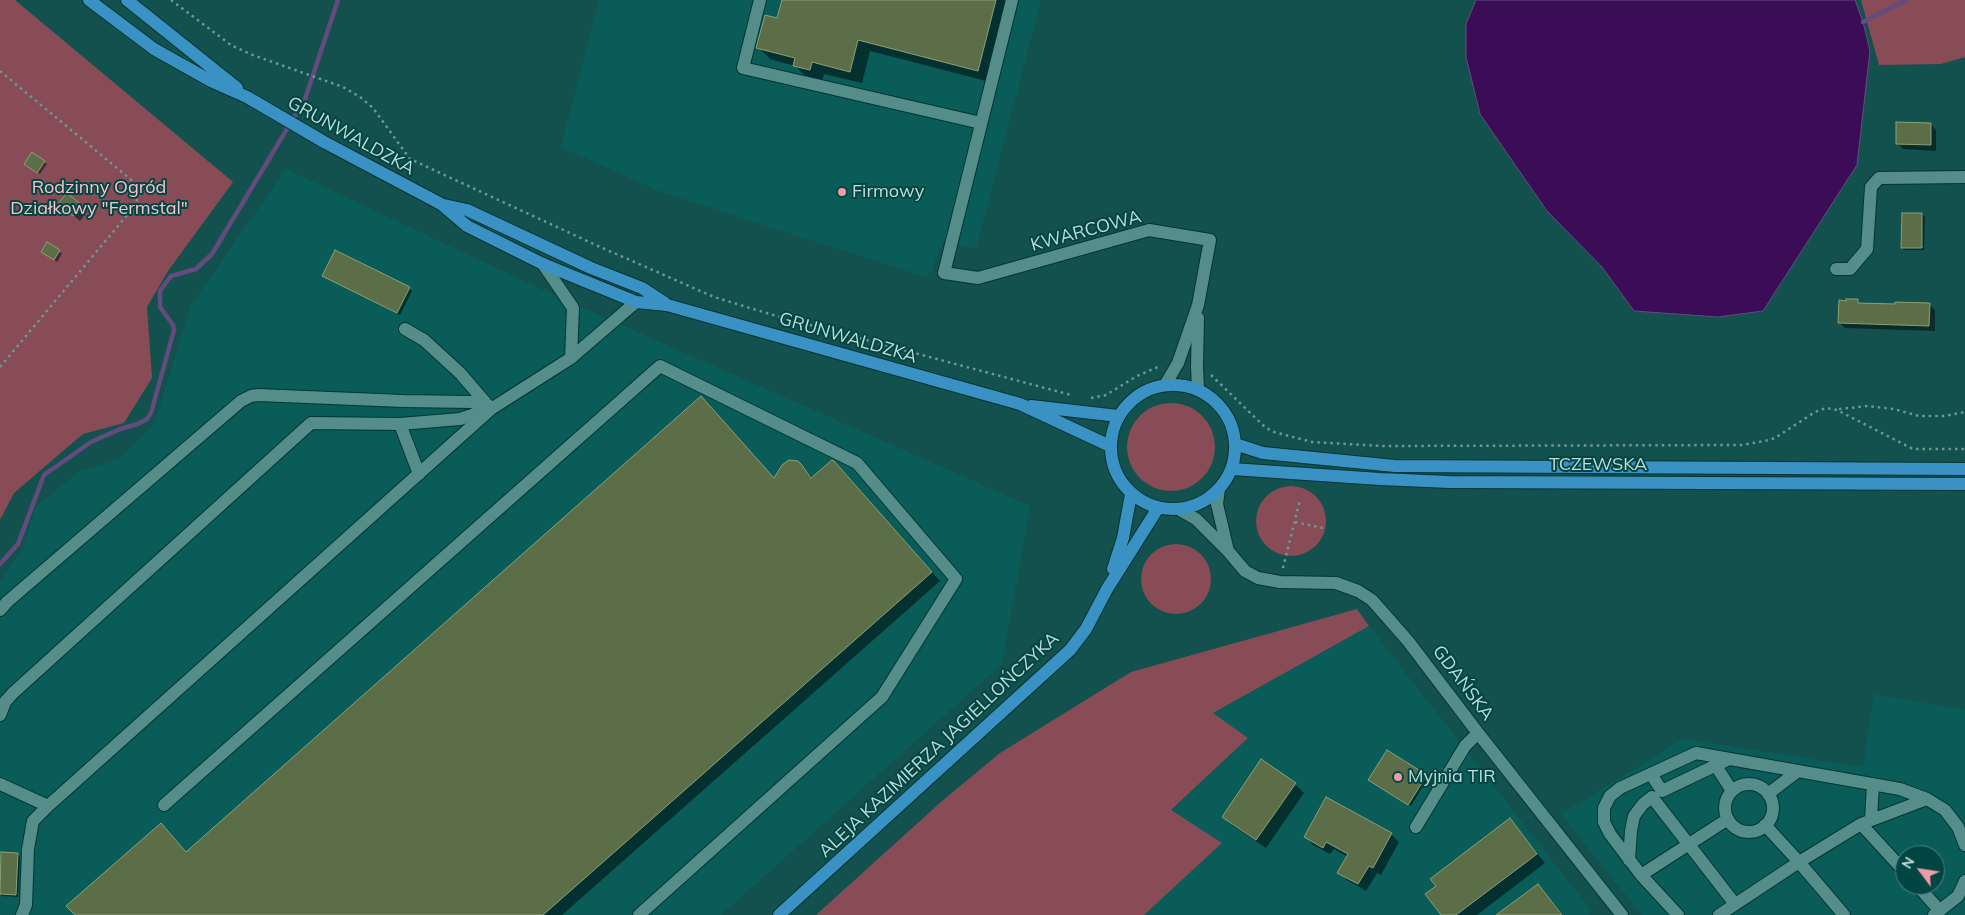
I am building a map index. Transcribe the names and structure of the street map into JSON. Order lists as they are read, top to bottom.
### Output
{
  "streets": {
    "main road": ["GRUNWALDZKA", "TCZEWSKA", "ALEJA KAZIMIERZA JAGIELLOŃCZYKA"],
    "street": ["KWARCOWA", "GDAŃSKA"]
  },
  "crossings": [
    ["GRUNWALDZKA", "KWARCOWA"],
    ["GRUNWALDZKA", "TCZEWSKA"],
    ["GRUNWALDZKA", "GDAŃSKA"],
    ["GRUNWALDZKA", "ALEJA KAZIMIERZA JAGIELLOŃCZYKA"],
    ["KWARCOWA", "TCZEWSKA"],
    ["KWARCOWA", "GDAŃSKA"],
    ["KWARCOWA", "ALEJA KAZIMIERZA JAGIELLOŃCZYKA"],
    ["TCZEWSKA", "GDAŃSKA"],
    ["TCZEWSKA", "ALEJA KAZIMIERZA JAGIELLOŃCZYKA"],
    ["GDAŃSKA", "ALEJA KAZIMIERZA JAGIELLOŃCZYKA"]
  ],
  "parks": ["Rodzinny Ogród Działkowy \"Fermstal\""],
  "places": ["Firmowy", "Myjnia TIR"],
  "north": "top left"
}
